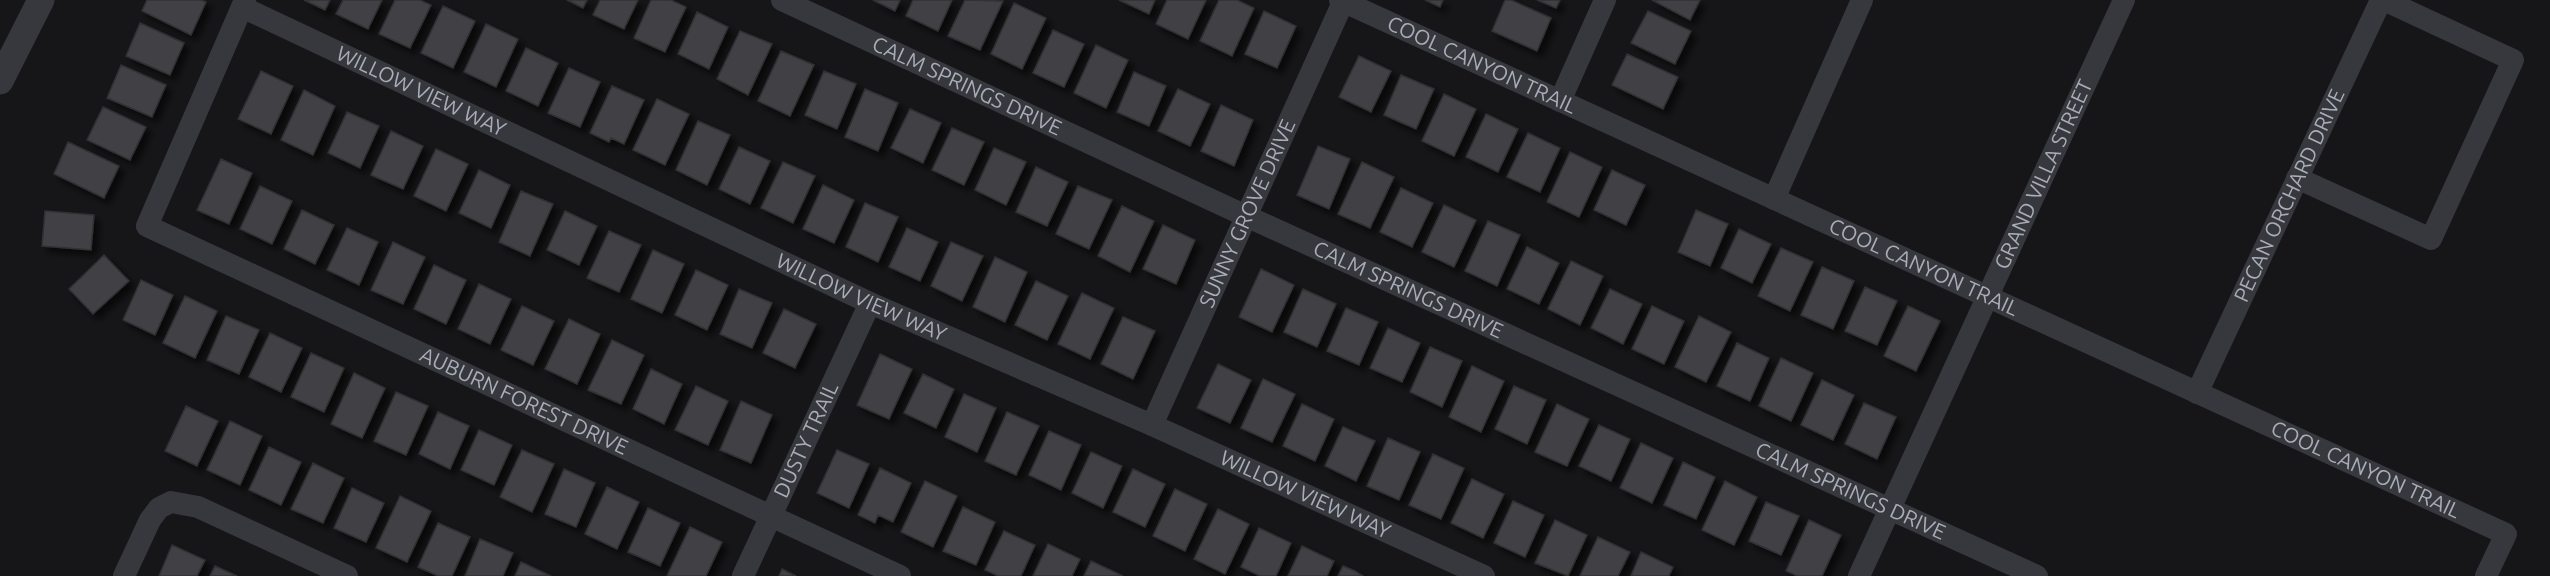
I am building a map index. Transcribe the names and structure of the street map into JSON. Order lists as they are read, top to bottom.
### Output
{
  "streets": {
    "street": [
      "COOL CANYON TRAIL",
      "CALM SPRINGS DRIVE",
      "WILLOW VIEW WAY",
      "GRAND VILLA STREET",
      "PECAN ORCHARD DRIVE",
      "SUNNY GROVE DRIVE",
      "AUBURN FOREST DRIVE",
      "DUSTY TRAIL"
    ]
  },
  "crossings": [
    ["COOL CANYON TRAIL", "GRAND VILLA STREET"],
    ["COOL CANYON TRAIL", "PECAN ORCHARD DRIVE"],
    ["COOL CANYON TRAIL", "SUNNY GROVE DRIVE"],
    ["CALM SPRINGS DRIVE", "GRAND VILLA STREET"],
    ["CALM SPRINGS DRIVE", "SUNNY GROVE DRIVE"],
    ["WILLOW VIEW WAY", "SUNNY GROVE DRIVE"],
    ["WILLOW VIEW WAY", "AUBURN FOREST DRIVE"],
    ["WILLOW VIEW WAY", "DUSTY TRAIL"],
    ["AUBURN FOREST DRIVE", "DUSTY TRAIL"]
  ]
}
